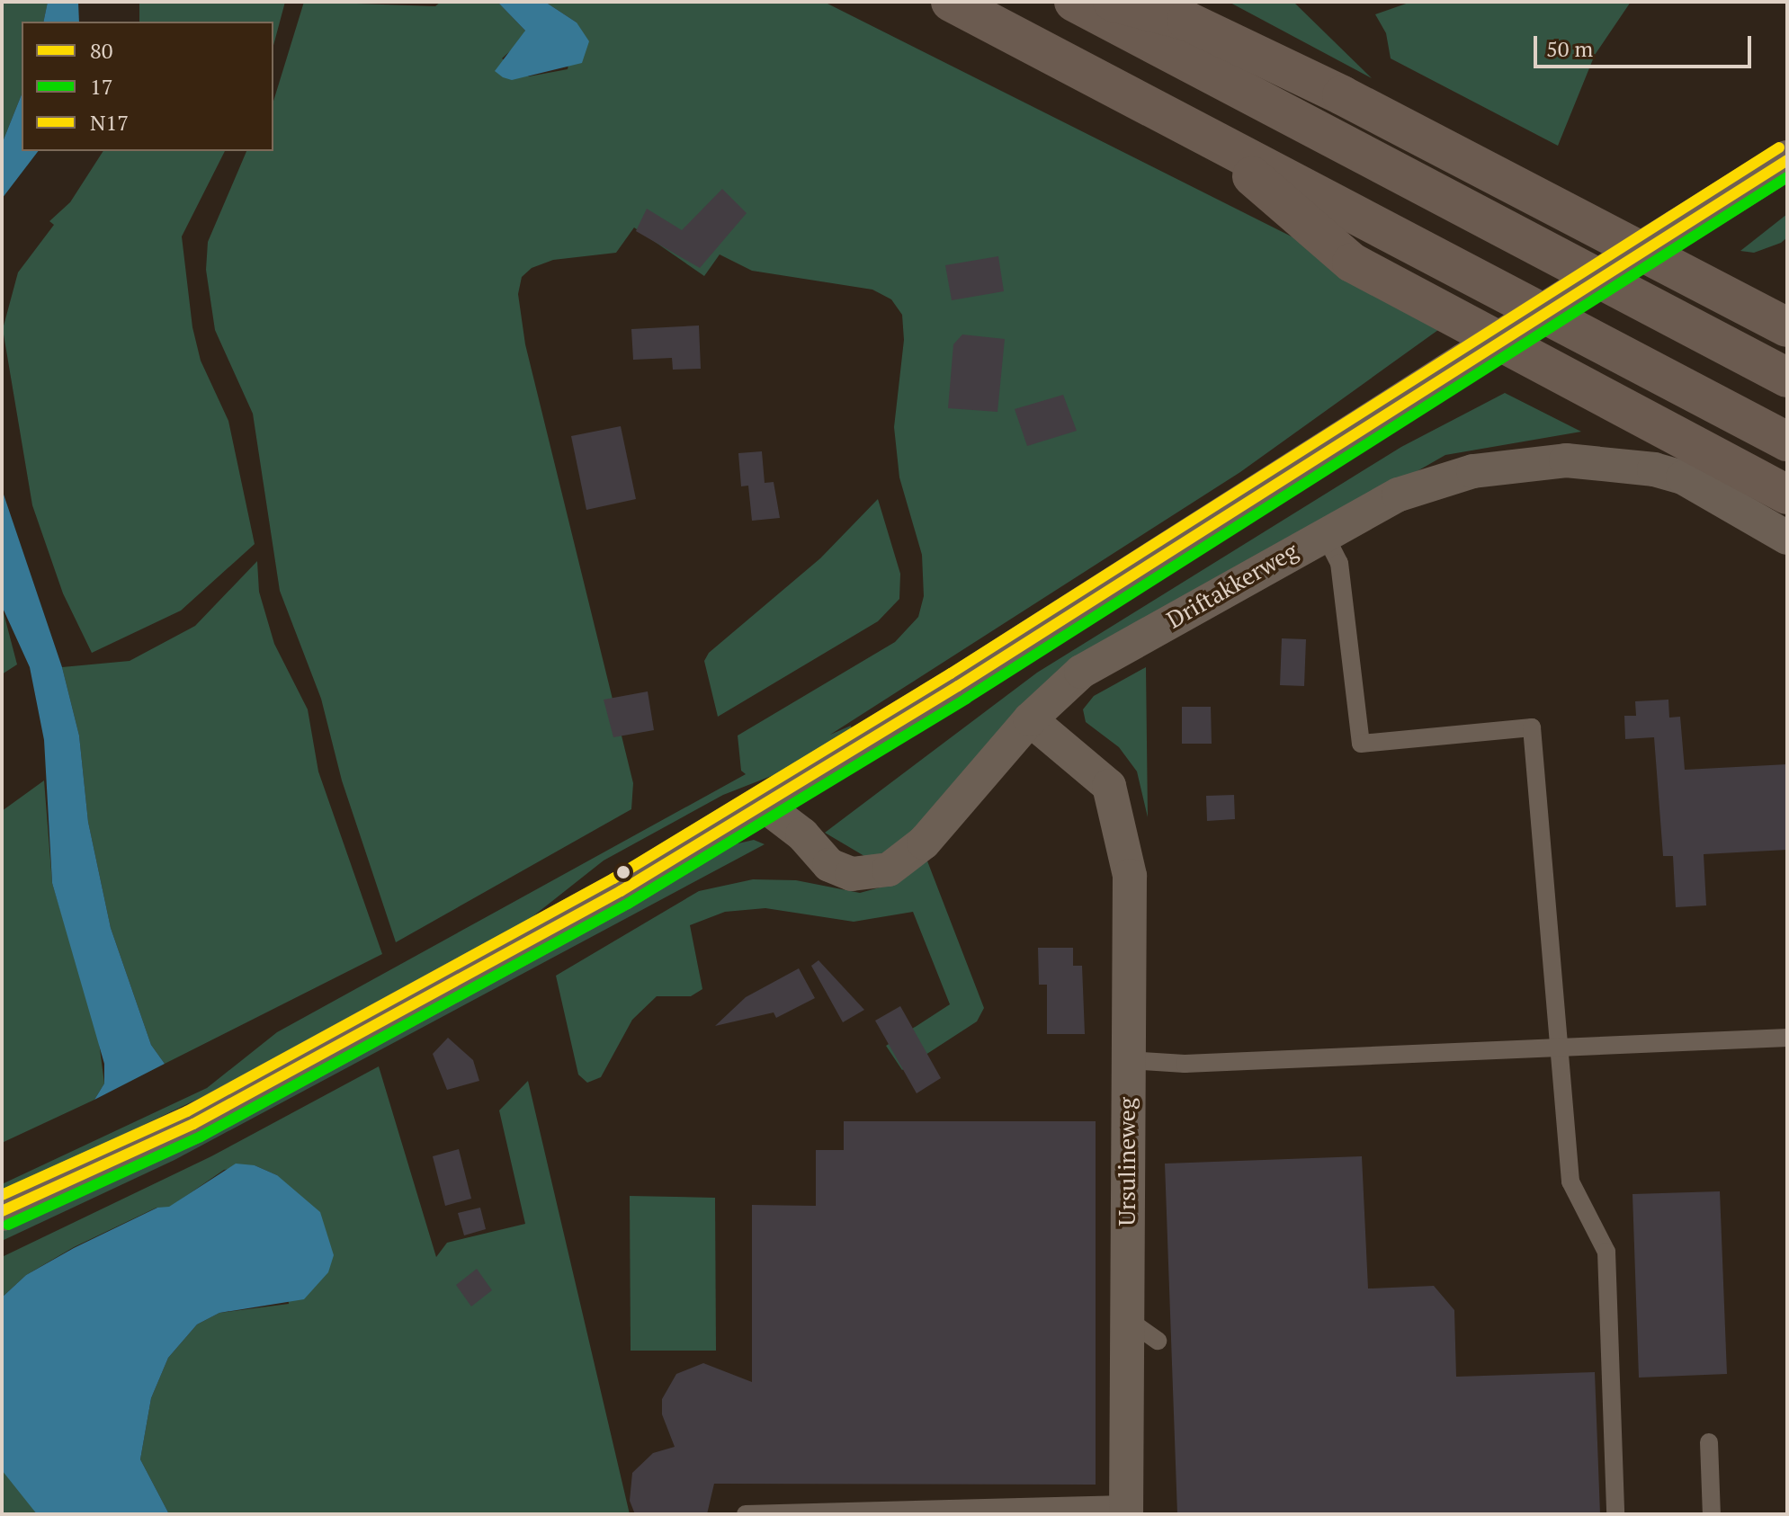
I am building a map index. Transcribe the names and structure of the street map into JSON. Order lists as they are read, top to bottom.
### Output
{
  "streets": {
    "street": ["Driftakkerweg", "Ursulineweg"]
  },
  "crossings": [
    ["Driftakkerweg", "Ursulineweg"]
  ],
  "lines": ["transit line N17", "transit line 80", "transit line 17"],
  "legend": ["80", "17", "N17"],
  "scale_bar": "50 m"
}
